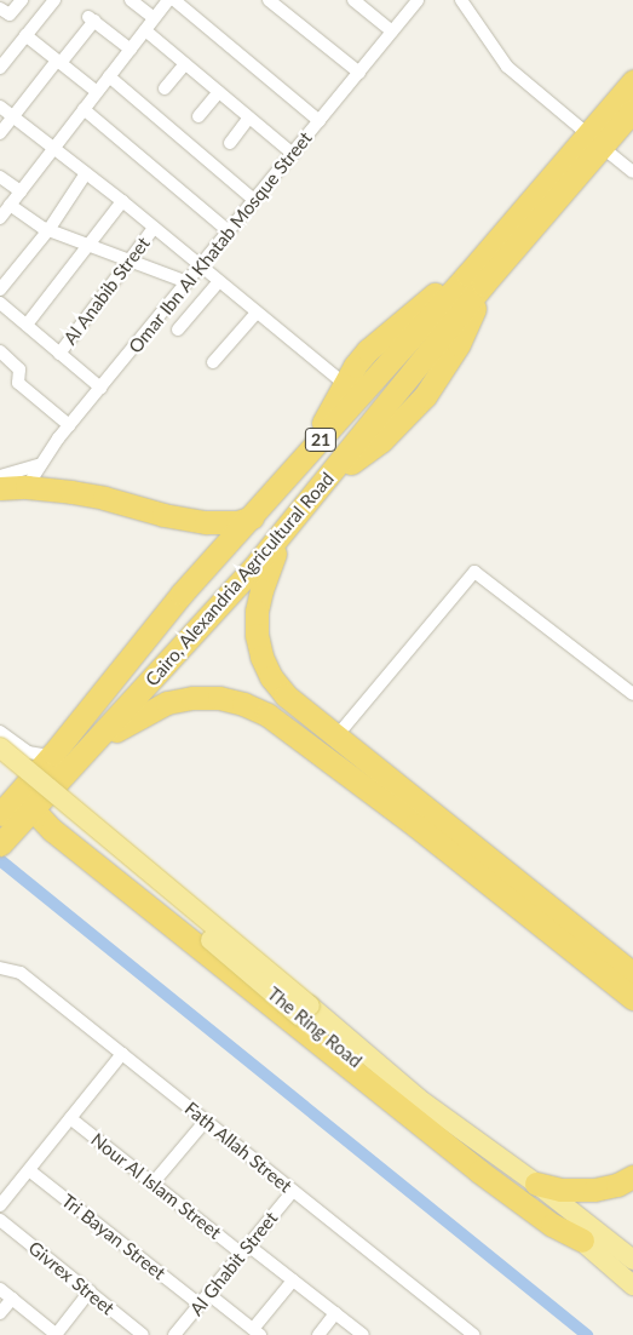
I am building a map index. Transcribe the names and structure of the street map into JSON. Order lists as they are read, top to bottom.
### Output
{
  "streets": {
    "highway": ["21", "Cairo, Alexandria Agricultural Road"],
    "main road": ["The Ring Road"],
    "street": [
      "Omar Ibn Al Khatab Mosque Street",
      "Al Anabib Street",
      "Fath Allah Street",
      "Nour Al Islam Street",
      "Tri Bayan Street",
      "Al Ghabit Street",
      "Givrex Street"
    ]
  },
  "crossings": [
    ["Fath Allah Street", "Al Ghabit Street"],
    ["Nour Al Islam Street", "Al Ghabit Street"],
    ["Tri Bayan Street", "Al Ghabit Street"]
  ]
}
